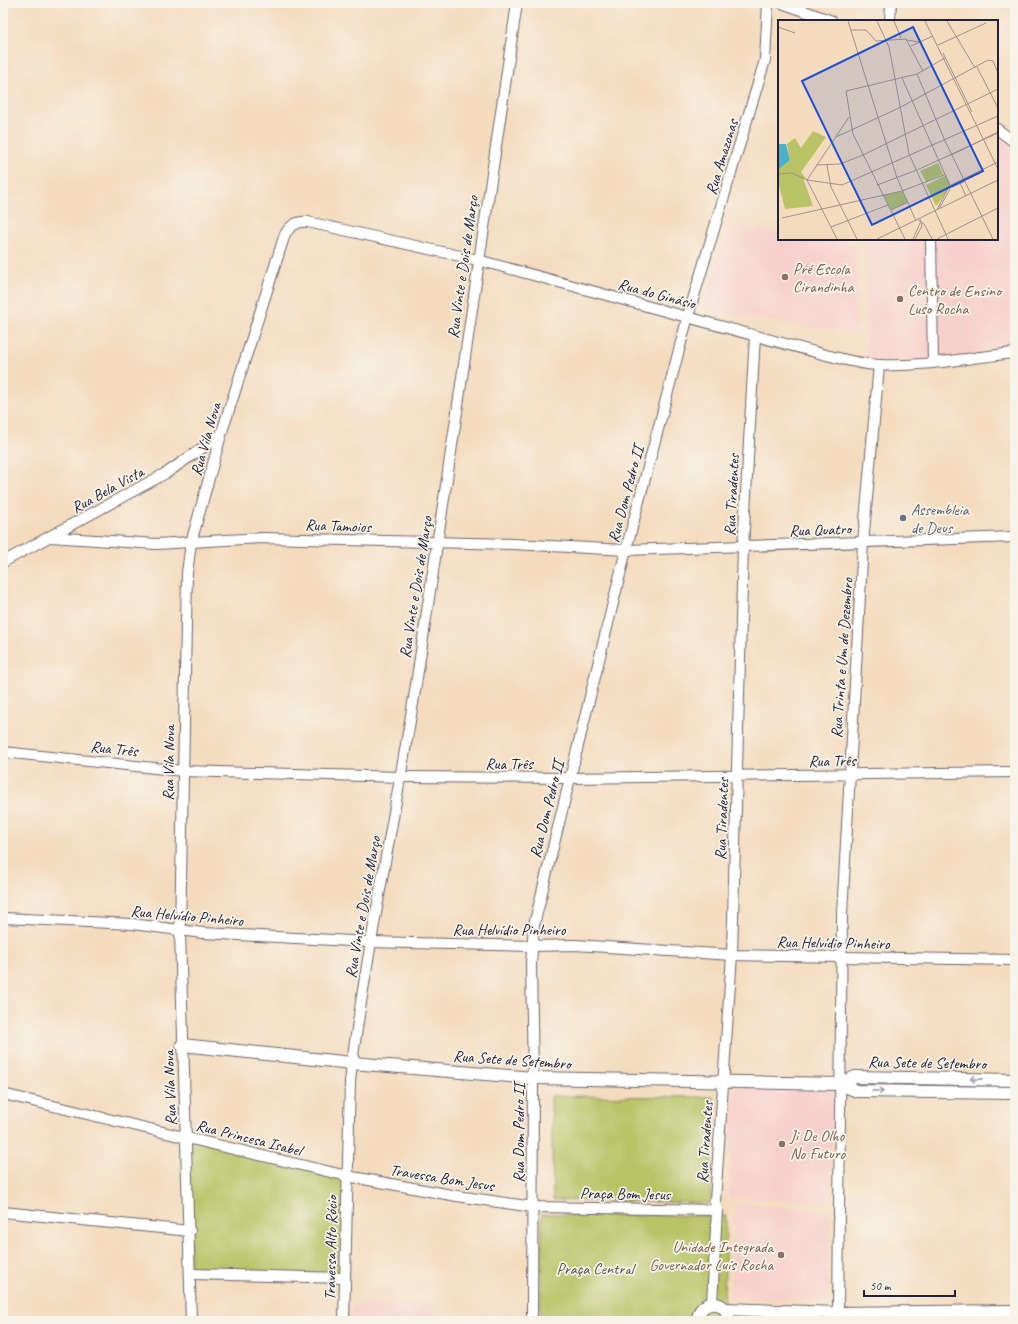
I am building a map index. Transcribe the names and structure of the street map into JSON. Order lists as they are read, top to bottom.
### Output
{
  "streets": {
    "street": [
      "Rua Amazonas",
      "Rua Vinte e Dois de Março",
      "Rua do Ginásio",
      "Rua Vila Nova",
      "Rua Bela Vista",
      "Rua Dom Pedro II",
      "Rua Tiradentes",
      "Rua Tamoios",
      "Rua Quatro",
      "Rua Trinta e Um de Dezembro",
      "Rua Três",
      "Rua Helvídio Pinheiro",
      "Rua Sete de Setembro",
      "Rua Princesa Isabel",
      "Travessa Bom Jesus",
      "Praça Bom Jesus",
      "Travessa Alto Rócio"
    ]
  },
  "crossings": [
    ["Rua Amazonas", "Rua do Ginásio"],
    ["Rua Amazonas", "Rua Dom Pedro II"],
    ["Rua Vinte e Dois de Março", "Rua do Ginásio"],
    ["Rua Vinte e Dois de Março", "Rua Tamoios"],
    ["Rua Vinte e Dois de Março", "Rua Três"],
    ["Rua Vinte e Dois de Março", "Rua Helvídio Pinheiro"],
    ["Rua Vinte e Dois de Março", "Rua Sete de Setembro"],
    ["Rua Vinte e Dois de Março", "Rua Princesa Isabel"],
    ["Rua Vinte e Dois de Março", "Travessa Bom Jesus"],
    ["Rua Vinte e Dois de Março", "Travessa Alto Rócio"],
    ["Rua do Ginásio", "Rua Vila Nova"],
    ["Rua do Ginásio", "Rua Dom Pedro II"],
    ["Rua do Ginásio", "Rua Tiradentes"],
    ["Rua do Ginásio", "Rua Trinta e Um de Dezembro"],
    ["Rua Vila Nova", "Rua Bela Vista"],
    ["Rua Vila Nova", "Rua Tamoios"],
    ["Rua Vila Nova", "Rua Três"],
    ["Rua Vila Nova", "Rua Helvídio Pinheiro"],
    ["Rua Vila Nova", "Rua Sete de Setembro"],
    ["Rua Vila Nova", "Rua Princesa Isabel"],
    ["Rua Bela Vista", "Rua Tamoios"],
    ["Rua Dom Pedro II", "Rua Tamoios"],
    ["Rua Dom Pedro II", "Rua Quatro"],
    ["Rua Dom Pedro II", "Rua Três"],
    ["Rua Dom Pedro II", "Rua Helvídio Pinheiro"],
    ["Rua Dom Pedro II", "Rua Sete de Setembro"],
    ["Rua Dom Pedro II", "Travessa Bom Jesus"],
    ["Rua Dom Pedro II", "Praça Bom Jesus"],
    ["Rua Tiradentes", "Rua Quatro"],
    ["Rua Tiradentes", "Rua Três"],
    ["Rua Tiradentes", "Rua Helvídio Pinheiro"],
    ["Rua Tiradentes", "Rua Sete de Setembro"],
    ["Rua Tiradentes", "Praça Bom Jesus"],
    ["Rua Tamoios", "Rua Quatro"],
    ["Rua Quatro", "Rua Trinta e Um de Dezembro"],
    ["Rua Trinta e Um de Dezembro", "Rua Três"],
    ["Rua Trinta e Um de Dezembro", "Rua Helvídio Pinheiro"],
    ["Rua Trinta e Um de Dezembro", "Rua Sete de Setembro"],
    ["Rua Princesa Isabel", "Travessa Bom Jesus"],
    ["Rua Princesa Isabel", "Travessa Alto Rócio"],
    ["Travessa Bom Jesus", "Praça Bom Jesus"],
    ["Travessa Bom Jesus", "Travessa Alto Rócio"]
  ],
  "parks": ["Praça Central"],
  "places": [
    "Pré Escola Cirandinha",
    "Centro de Ensino Luso Rocha",
    "Assembleia de Deus",
    "Ji De Olho No Futuro",
    "Unidade Integrada Governador Luís Rocha"
  ],
  "scale_bar": "50 m"
}
